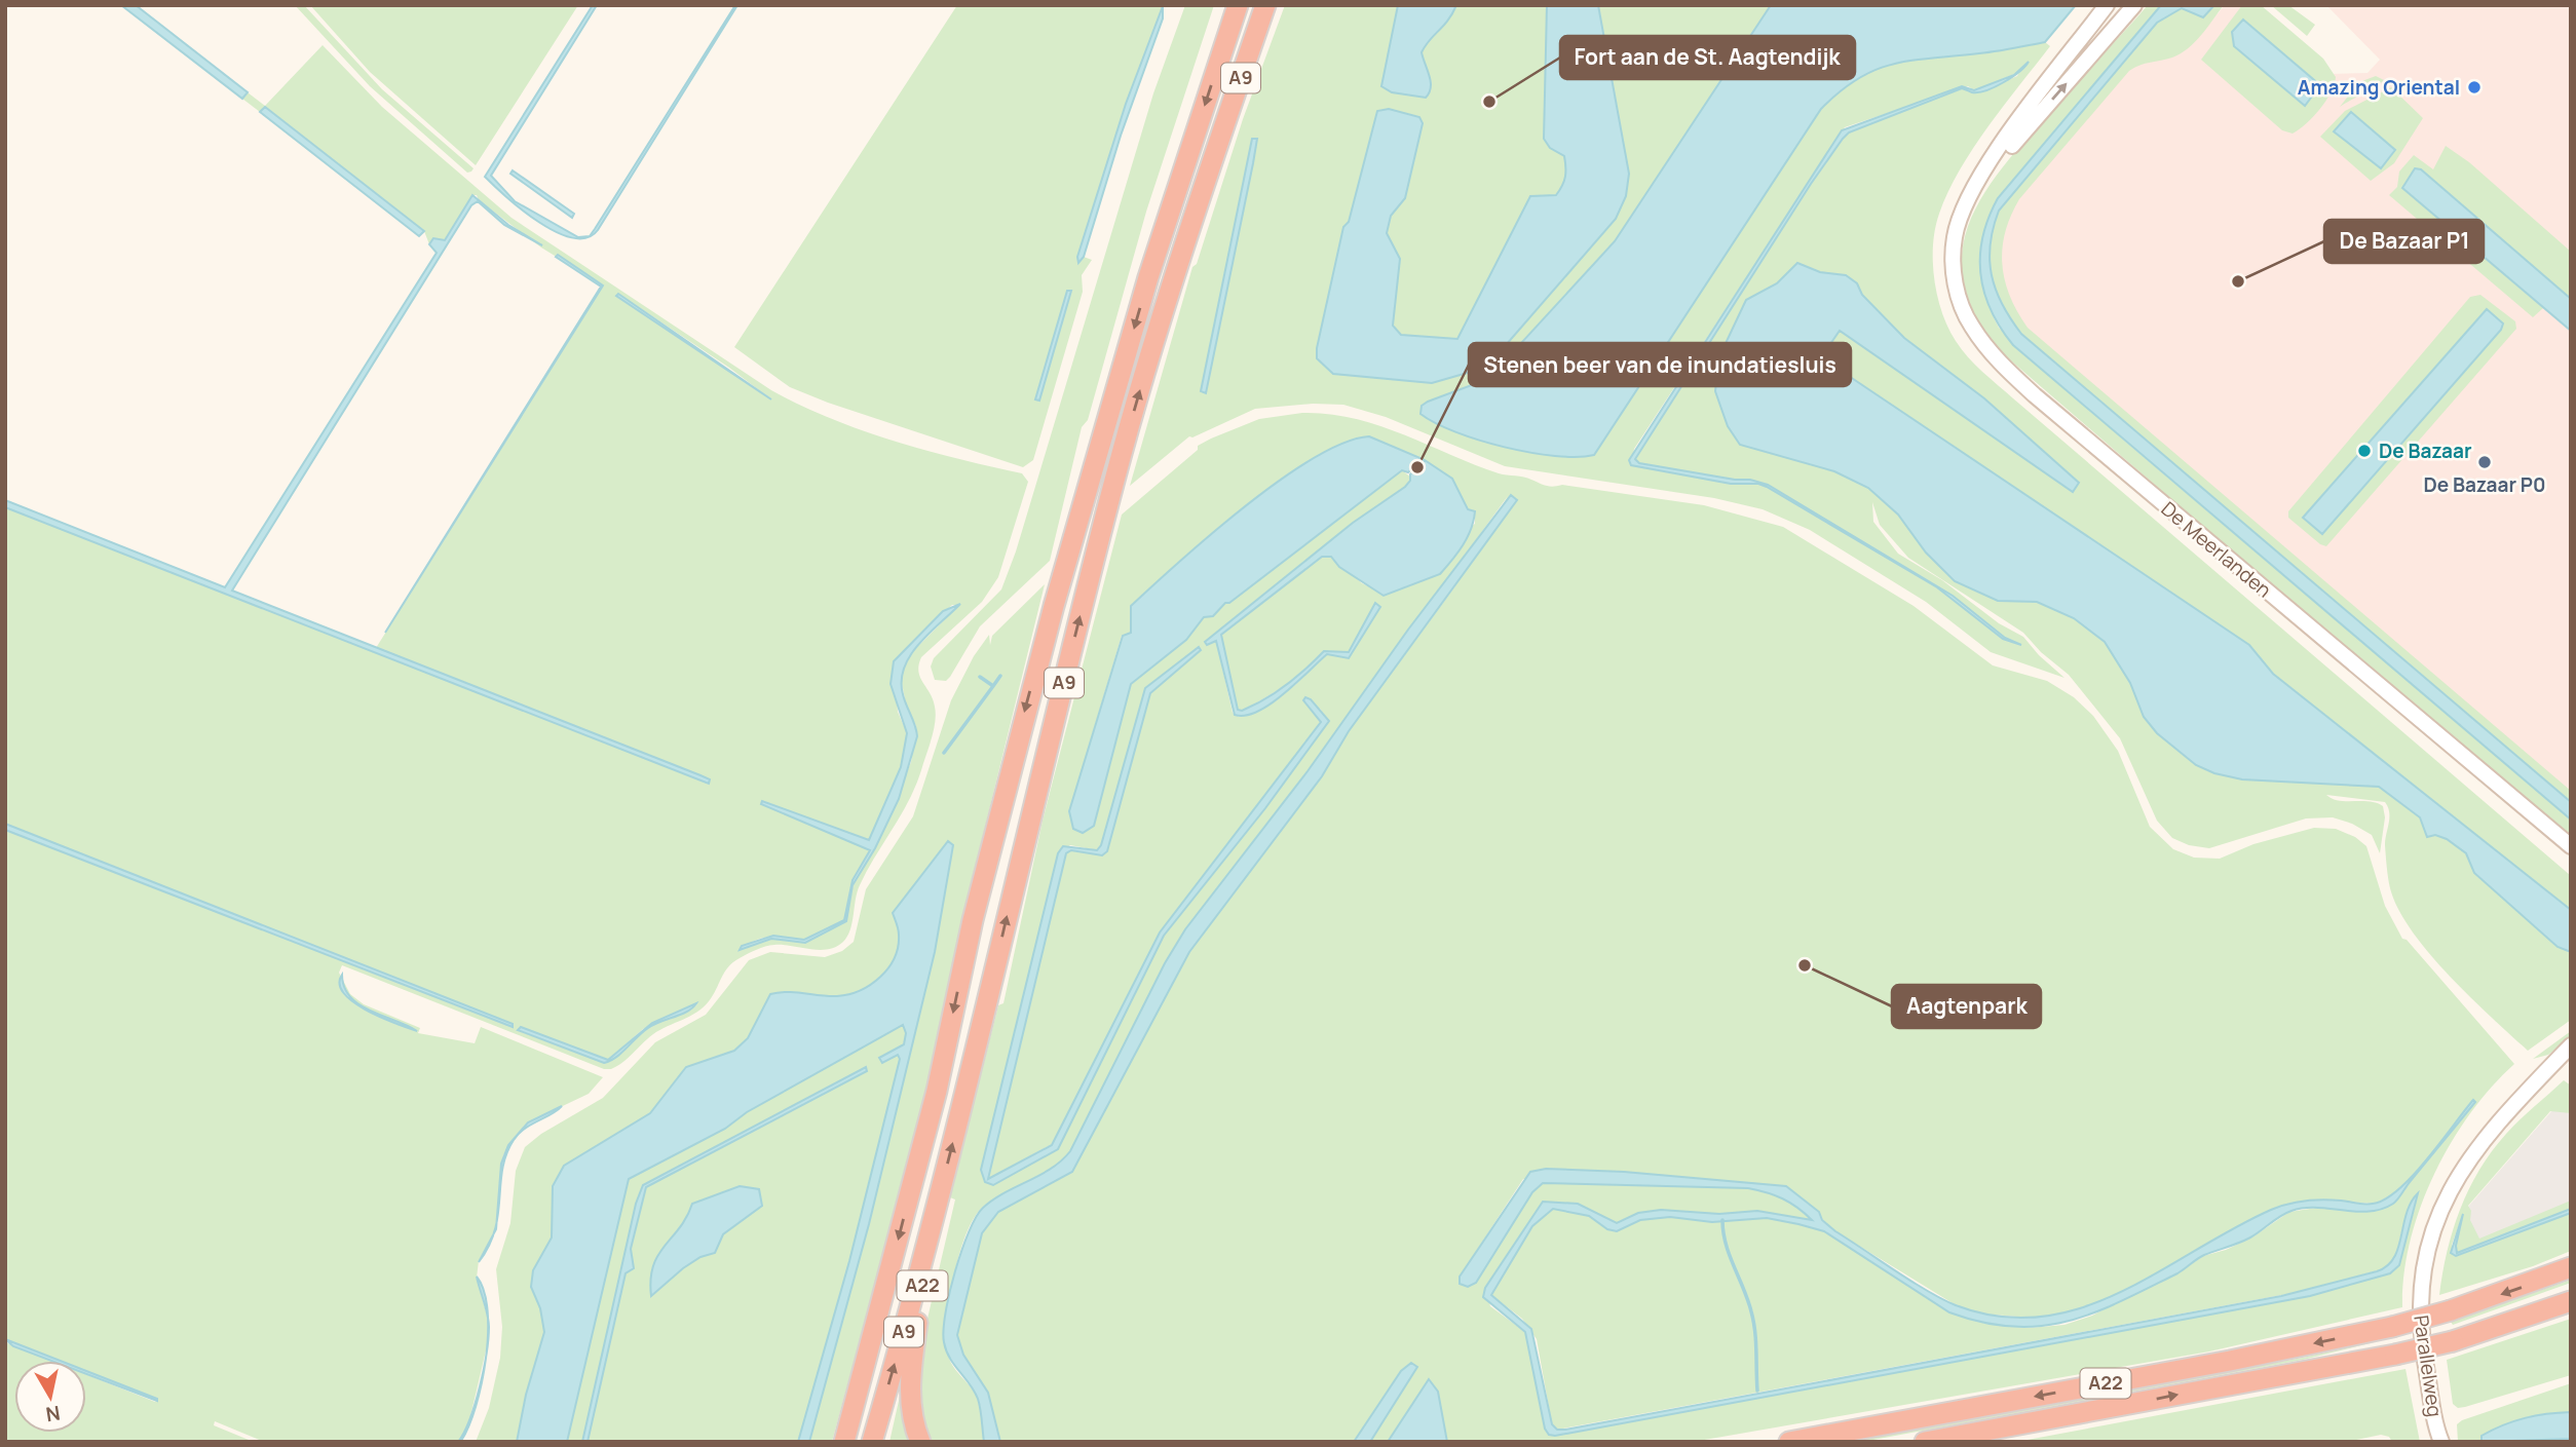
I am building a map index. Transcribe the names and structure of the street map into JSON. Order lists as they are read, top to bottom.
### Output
{
  "streets": {
    "highway": ["A9", "A22"],
    "main road": ["De Meerlanden", "Parallelweg"]
  },
  "crossings": [
    ["A9", "A22"]
  ],
  "places": [
    "Amazing Oriental",
    "Fort aan de St. Aagtendijk",
    "De Bazaar P1",
    "De Bazaar",
    "De Bazaar P0",
    "Stenen beer van de inundatiesluis",
    "Aagtenpark"
  ],
  "north": "bottom"
}
